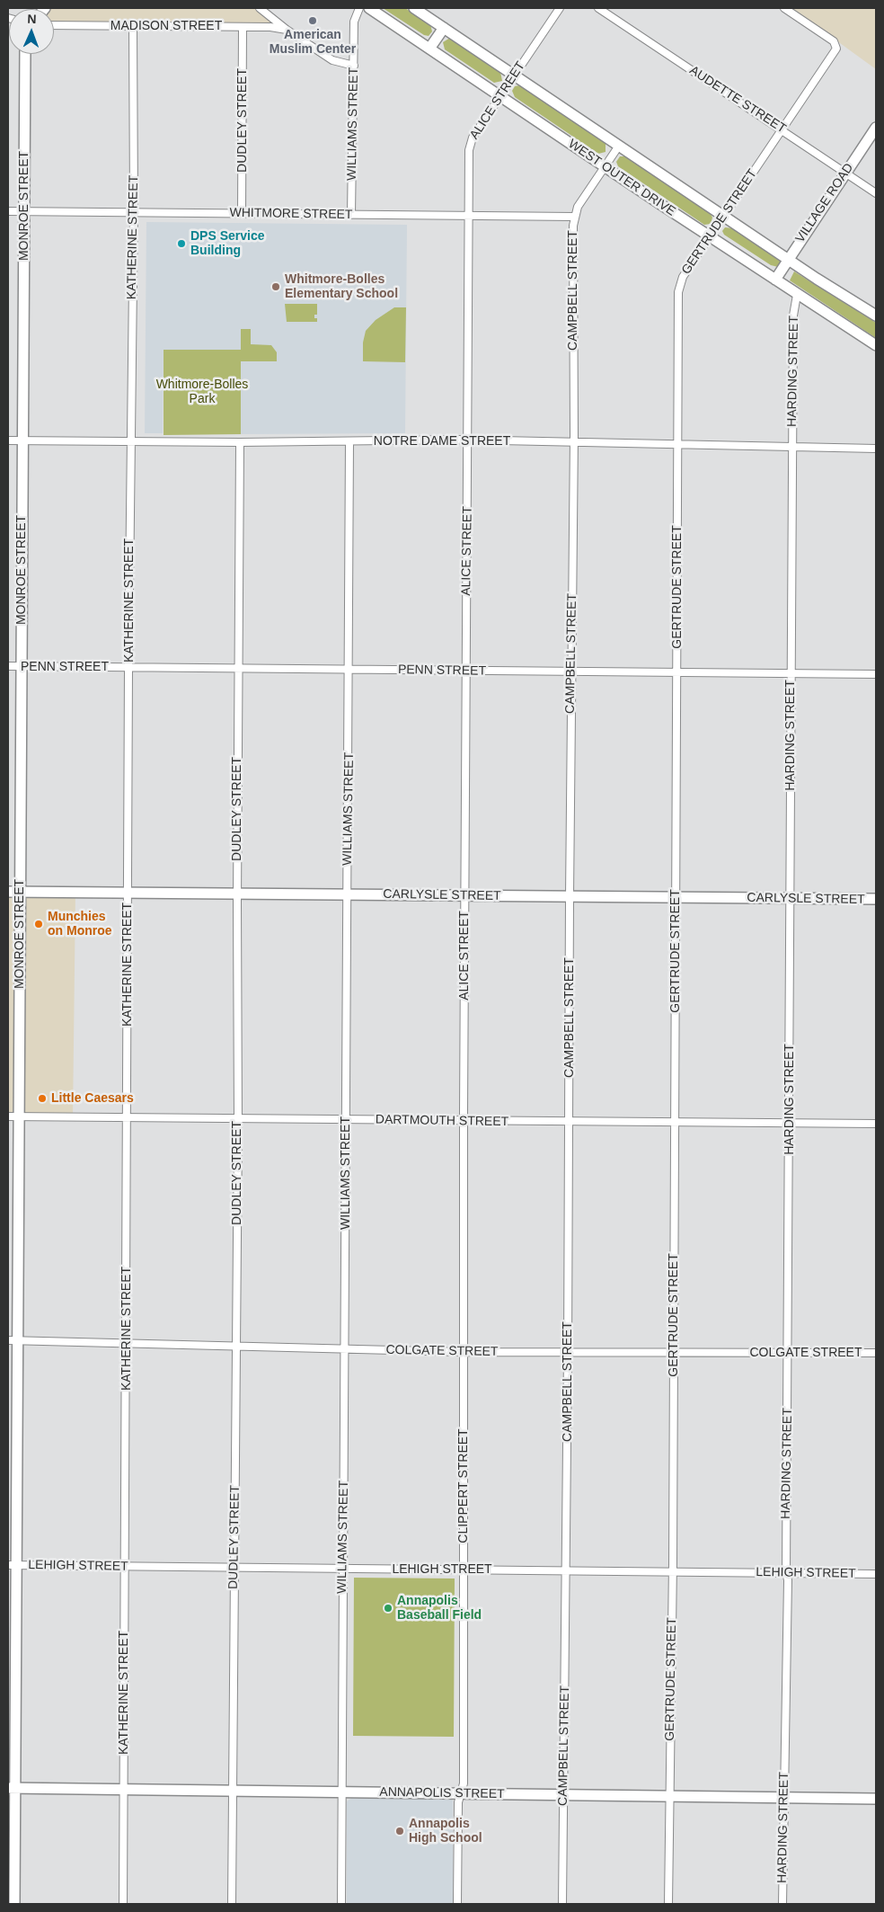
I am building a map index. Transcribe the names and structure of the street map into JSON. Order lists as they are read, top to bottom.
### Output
{
  "streets": {
    "street": [
      "MADISON STREET",
      "AUDETTE STREET",
      "ALICE STREET",
      "DUDLEY STREET",
      "WILLIAMS STREET",
      "WEST OUTER DRIVE",
      "VILLAGE ROAD",
      "MONROE STREET",
      "WHITMORE STREET",
      "GERTRUDE STREET",
      "KATHERINE STREET",
      "CAMPBELL STREET",
      "HARDING STREET",
      "NOTRE DAME STREET",
      "PENN STREET",
      "CARLYSLE STREET",
      "DARTMOUTH STREET",
      "COLGATE STREET",
      "CLIPPERT STREET",
      "LEHIGH STREET",
      "ANNAPOLIS STREET"
    ]
  },
  "crossings": [
    ["MADISON STREET", "DUDLEY STREET"],
    ["MADISON STREET", "KATHERINE STREET"],
    ["AUDETTE STREET", "VILLAGE ROAD"],
    ["AUDETTE STREET", "GERTRUDE STREET"],
    ["ALICE STREET", "WEST OUTER DRIVE"],
    ["ALICE STREET", "WHITMORE STREET"],
    ["ALICE STREET", "NOTRE DAME STREET"],
    ["ALICE STREET", "PENN STREET"],
    ["ALICE STREET", "CARLYSLE STREET"],
    ["ALICE STREET", "DARTMOUTH STREET"],
    ["ALICE STREET", "CLIPPERT STREET"],
    ["DUDLEY STREET", "WHITMORE STREET"],
    ["DUDLEY STREET", "NOTRE DAME STREET"],
    ["DUDLEY STREET", "PENN STREET"],
    ["DUDLEY STREET", "CARLYSLE STREET"],
    ["DUDLEY STREET", "DARTMOUTH STREET"],
    ["DUDLEY STREET", "COLGATE STREET"],
    ["DUDLEY STREET", "LEHIGH STREET"],
    ["DUDLEY STREET", "ANNAPOLIS STREET"],
    ["WILLIAMS STREET", "WHITMORE STREET"],
    ["WILLIAMS STREET", "NOTRE DAME STREET"],
    ["WILLIAMS STREET", "PENN STREET"],
    ["WILLIAMS STREET", "CARLYSLE STREET"],
    ["WILLIAMS STREET", "DARTMOUTH STREET"],
    ["WILLIAMS STREET", "COLGATE STREET"],
    ["WILLIAMS STREET", "LEHIGH STREET"],
    ["WILLIAMS STREET", "ANNAPOLIS STREET"],
    ["WEST OUTER DRIVE", "VILLAGE ROAD"],
    ["WEST OUTER DRIVE", "GERTRUDE STREET"],
    ["WEST OUTER DRIVE", "CAMPBELL STREET"],
    ["WEST OUTER DRIVE", "HARDING STREET"],
    ["MONROE STREET", "WHITMORE STREET"],
    ["MONROE STREET", "NOTRE DAME STREET"],
    ["MONROE STREET", "PENN STREET"],
    ["MONROE STREET", "CARLYSLE STREET"],
    ["MONROE STREET", "DARTMOUTH STREET"],
    ["MONROE STREET", "COLGATE STREET"],
    ["MONROE STREET", "LEHIGH STREET"],
    ["MONROE STREET", "ANNAPOLIS STREET"],
    ["WHITMORE STREET", "KATHERINE STREET"],
    ["WHITMORE STREET", "CAMPBELL STREET"],
    ["GERTRUDE STREET", "NOTRE DAME STREET"],
    ["GERTRUDE STREET", "PENN STREET"],
    ["GERTRUDE STREET", "CARLYSLE STREET"],
    ["GERTRUDE STREET", "DARTMOUTH STREET"],
    ["GERTRUDE STREET", "COLGATE STREET"],
    ["GERTRUDE STREET", "LEHIGH STREET"],
    ["GERTRUDE STREET", "ANNAPOLIS STREET"],
    ["KATHERINE STREET", "NOTRE DAME STREET"],
    ["KATHERINE STREET", "PENN STREET"],
    ["KATHERINE STREET", "CARLYSLE STREET"],
    ["KATHERINE STREET", "DARTMOUTH STREET"],
    ["KATHERINE STREET", "COLGATE STREET"],
    ["KATHERINE STREET", "LEHIGH STREET"],
    ["KATHERINE STREET", "ANNAPOLIS STREET"],
    ["CAMPBELL STREET", "NOTRE DAME STREET"],
    ["CAMPBELL STREET", "PENN STREET"],
    ["CAMPBELL STREET", "CARLYSLE STREET"],
    ["CAMPBELL STREET", "DARTMOUTH STREET"],
    ["CAMPBELL STREET", "COLGATE STREET"],
    ["CAMPBELL STREET", "LEHIGH STREET"],
    ["CAMPBELL STREET", "ANNAPOLIS STREET"],
    ["HARDING STREET", "NOTRE DAME STREET"],
    ["HARDING STREET", "PENN STREET"],
    ["HARDING STREET", "CARLYSLE STREET"],
    ["HARDING STREET", "DARTMOUTH STREET"],
    ["HARDING STREET", "COLGATE STREET"],
    ["HARDING STREET", "LEHIGH STREET"],
    ["HARDING STREET", "ANNAPOLIS STREET"],
    ["DARTMOUTH STREET", "CLIPPERT STREET"],
    ["COLGATE STREET", "CLIPPERT STREET"],
    ["CLIPPERT STREET", "LEHIGH STREET"],
    ["CLIPPERT STREET", "ANNAPOLIS STREET"]
  ],
  "parks": ["Whitmore-Bolles Park"],
  "places": [
    "American Muslim Center",
    "DPS Service Building",
    "Whitmore-Bolles Elementary School",
    "Munchies on Monroe",
    "Little Caesars",
    "Annapolis Baseball Field",
    "Annapolis High School"
  ],
  "north": "top"
}
